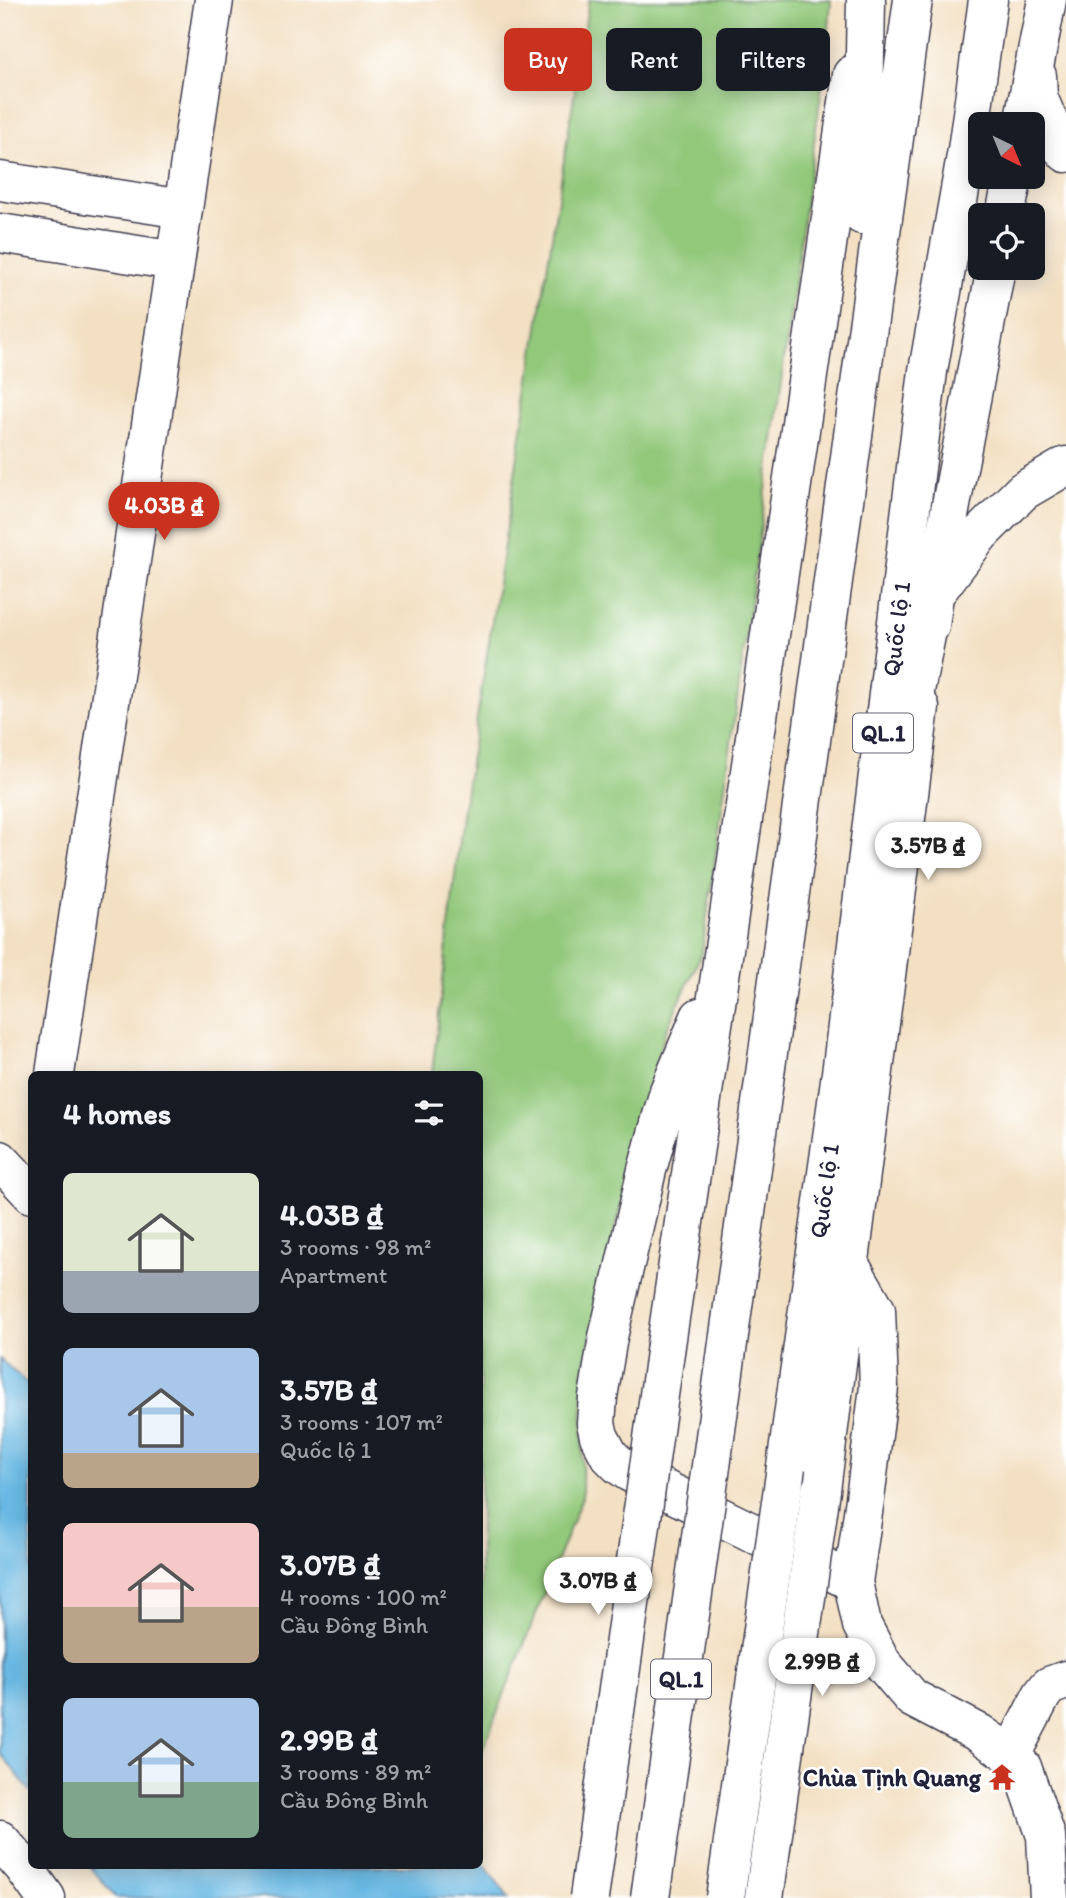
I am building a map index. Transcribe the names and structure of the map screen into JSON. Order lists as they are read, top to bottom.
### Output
{
  "streets": {
    "main road": ["Quốc lộ 1", "QL.1"]
  },
  "places": {
    "temple": ["Chùa Tịnh Quang"]
  },
  "north": "bottom right",
  "page": {
    "chip": ["Buy", "Rent", "Filters"],
    "price": [
      "4.03B ₫",
      "3.57B ₫",
      "3.07B ₫",
      "2.99B ₫"
    ],
    "heading": "4 homes",
    "list": [
      {
        "name": "4.03B ₫",
        "note": "3 rooms · 98 m² · Apartment"
      },
      {
        "name": "3.57B ₫",
        "note": "3 rooms · 107 m² · Quốc lộ 1"
      },
      {
        "name": "3.07B ₫",
        "note": "4 rooms · 100 m² · Cầu Đông Bình"
      },
      {
        "name": "2.99B ₫",
        "note": "3 rooms · 89 m² · Cầu Đông Bình"
      }
    ]
  }
}
